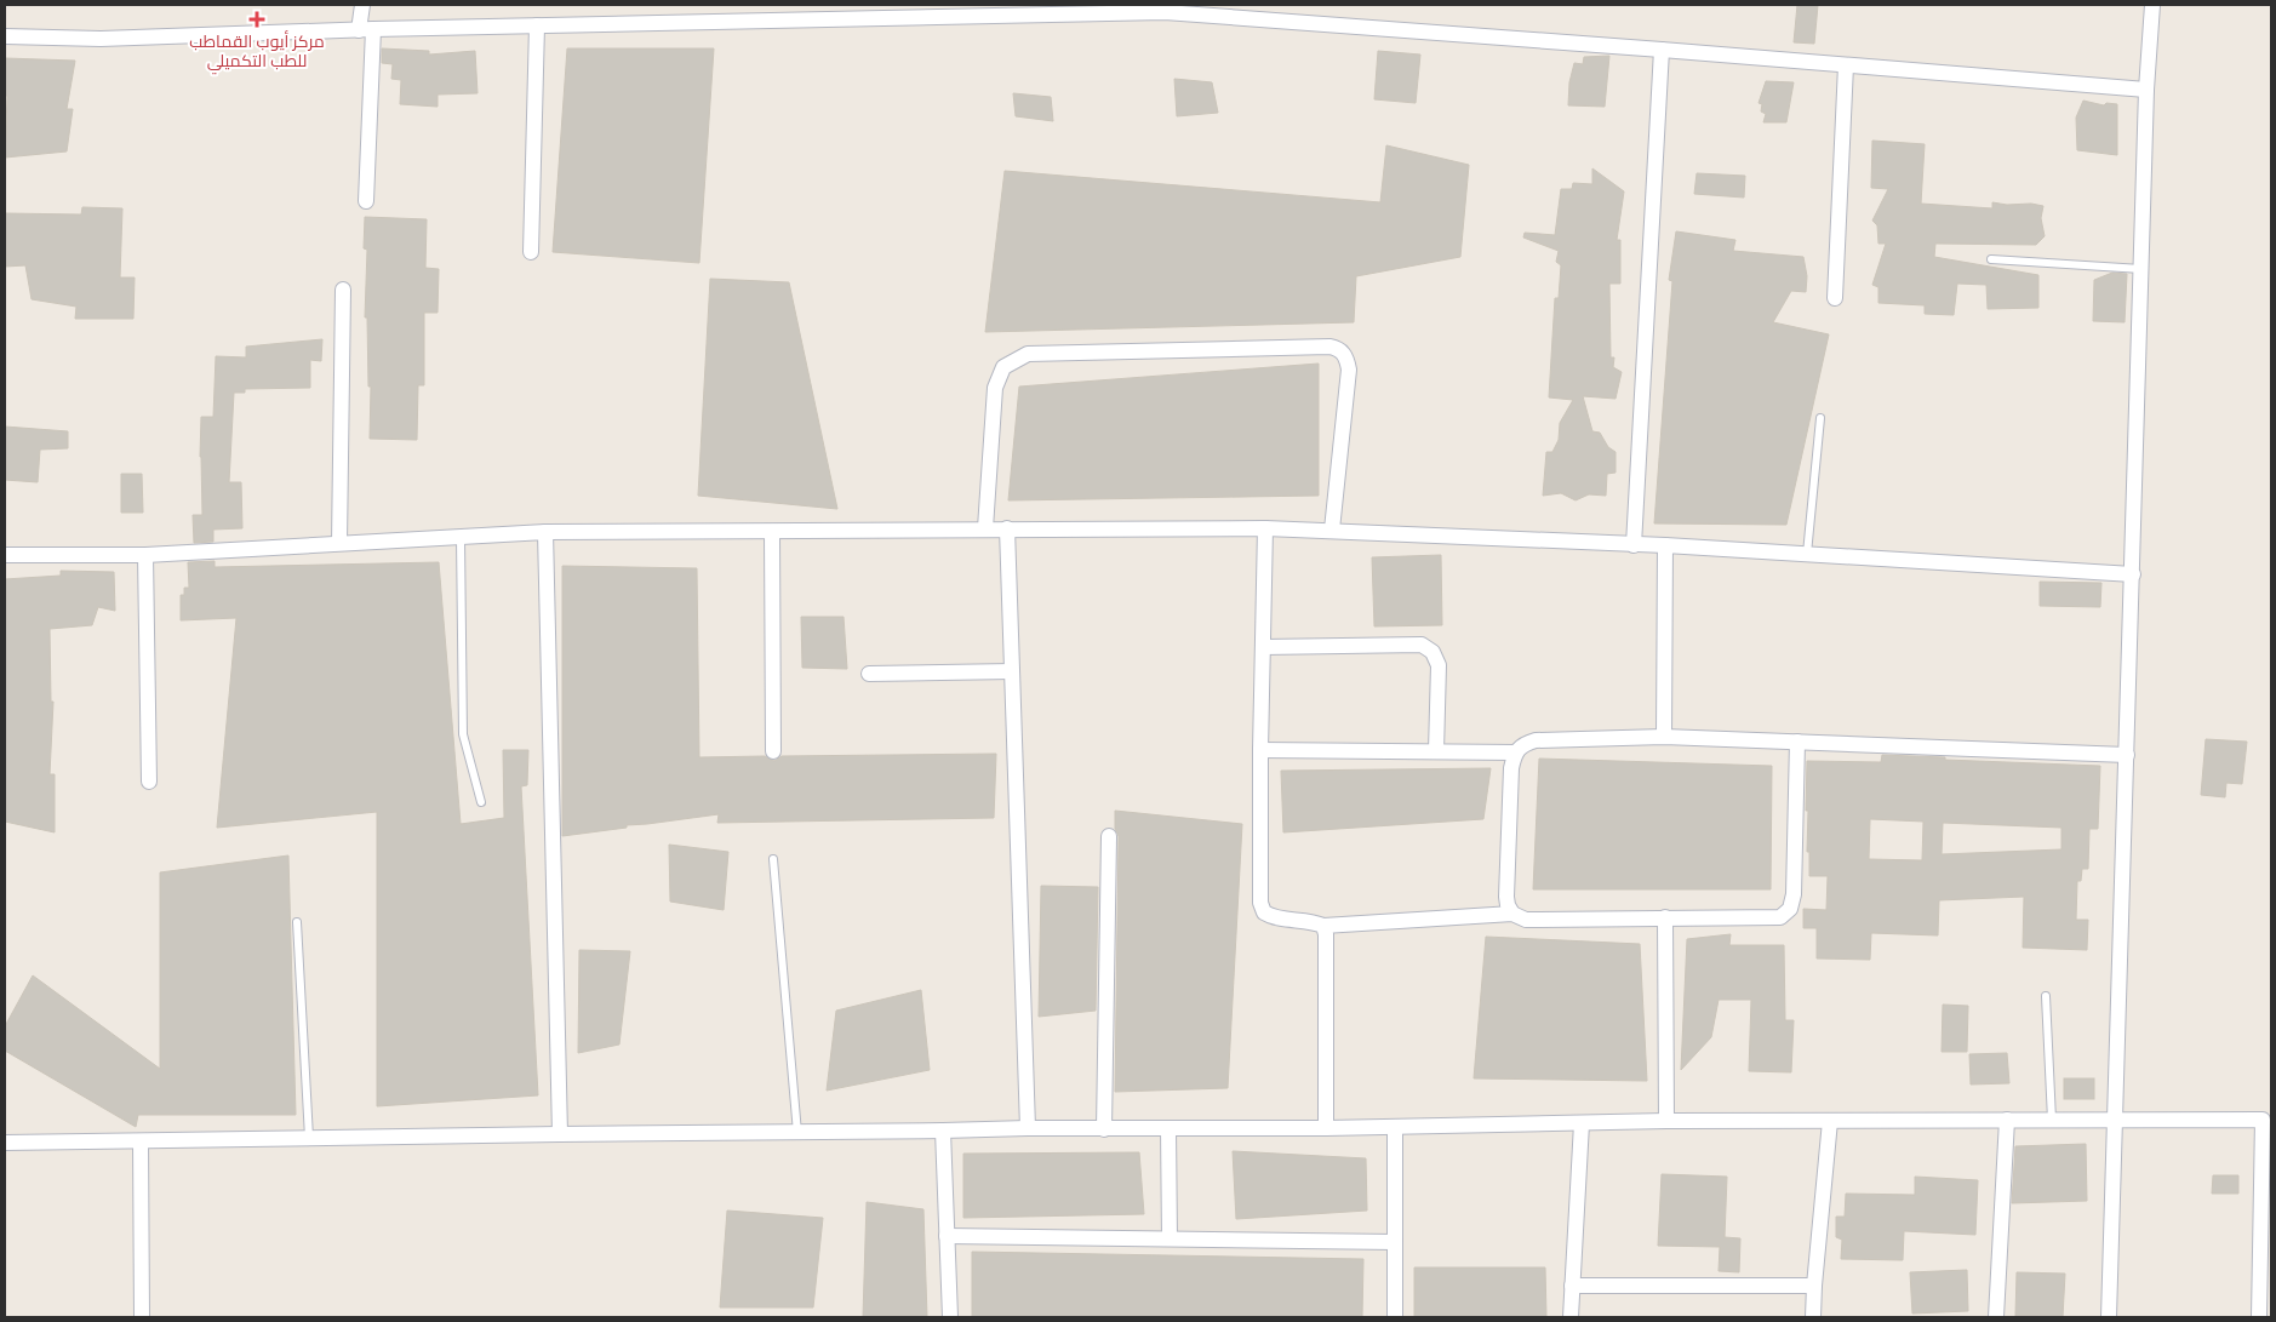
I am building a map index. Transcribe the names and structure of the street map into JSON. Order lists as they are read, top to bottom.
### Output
{
  "places": {
    "health": ["مركز أيوب القماطب للطب التكميلي"]
  }
}
